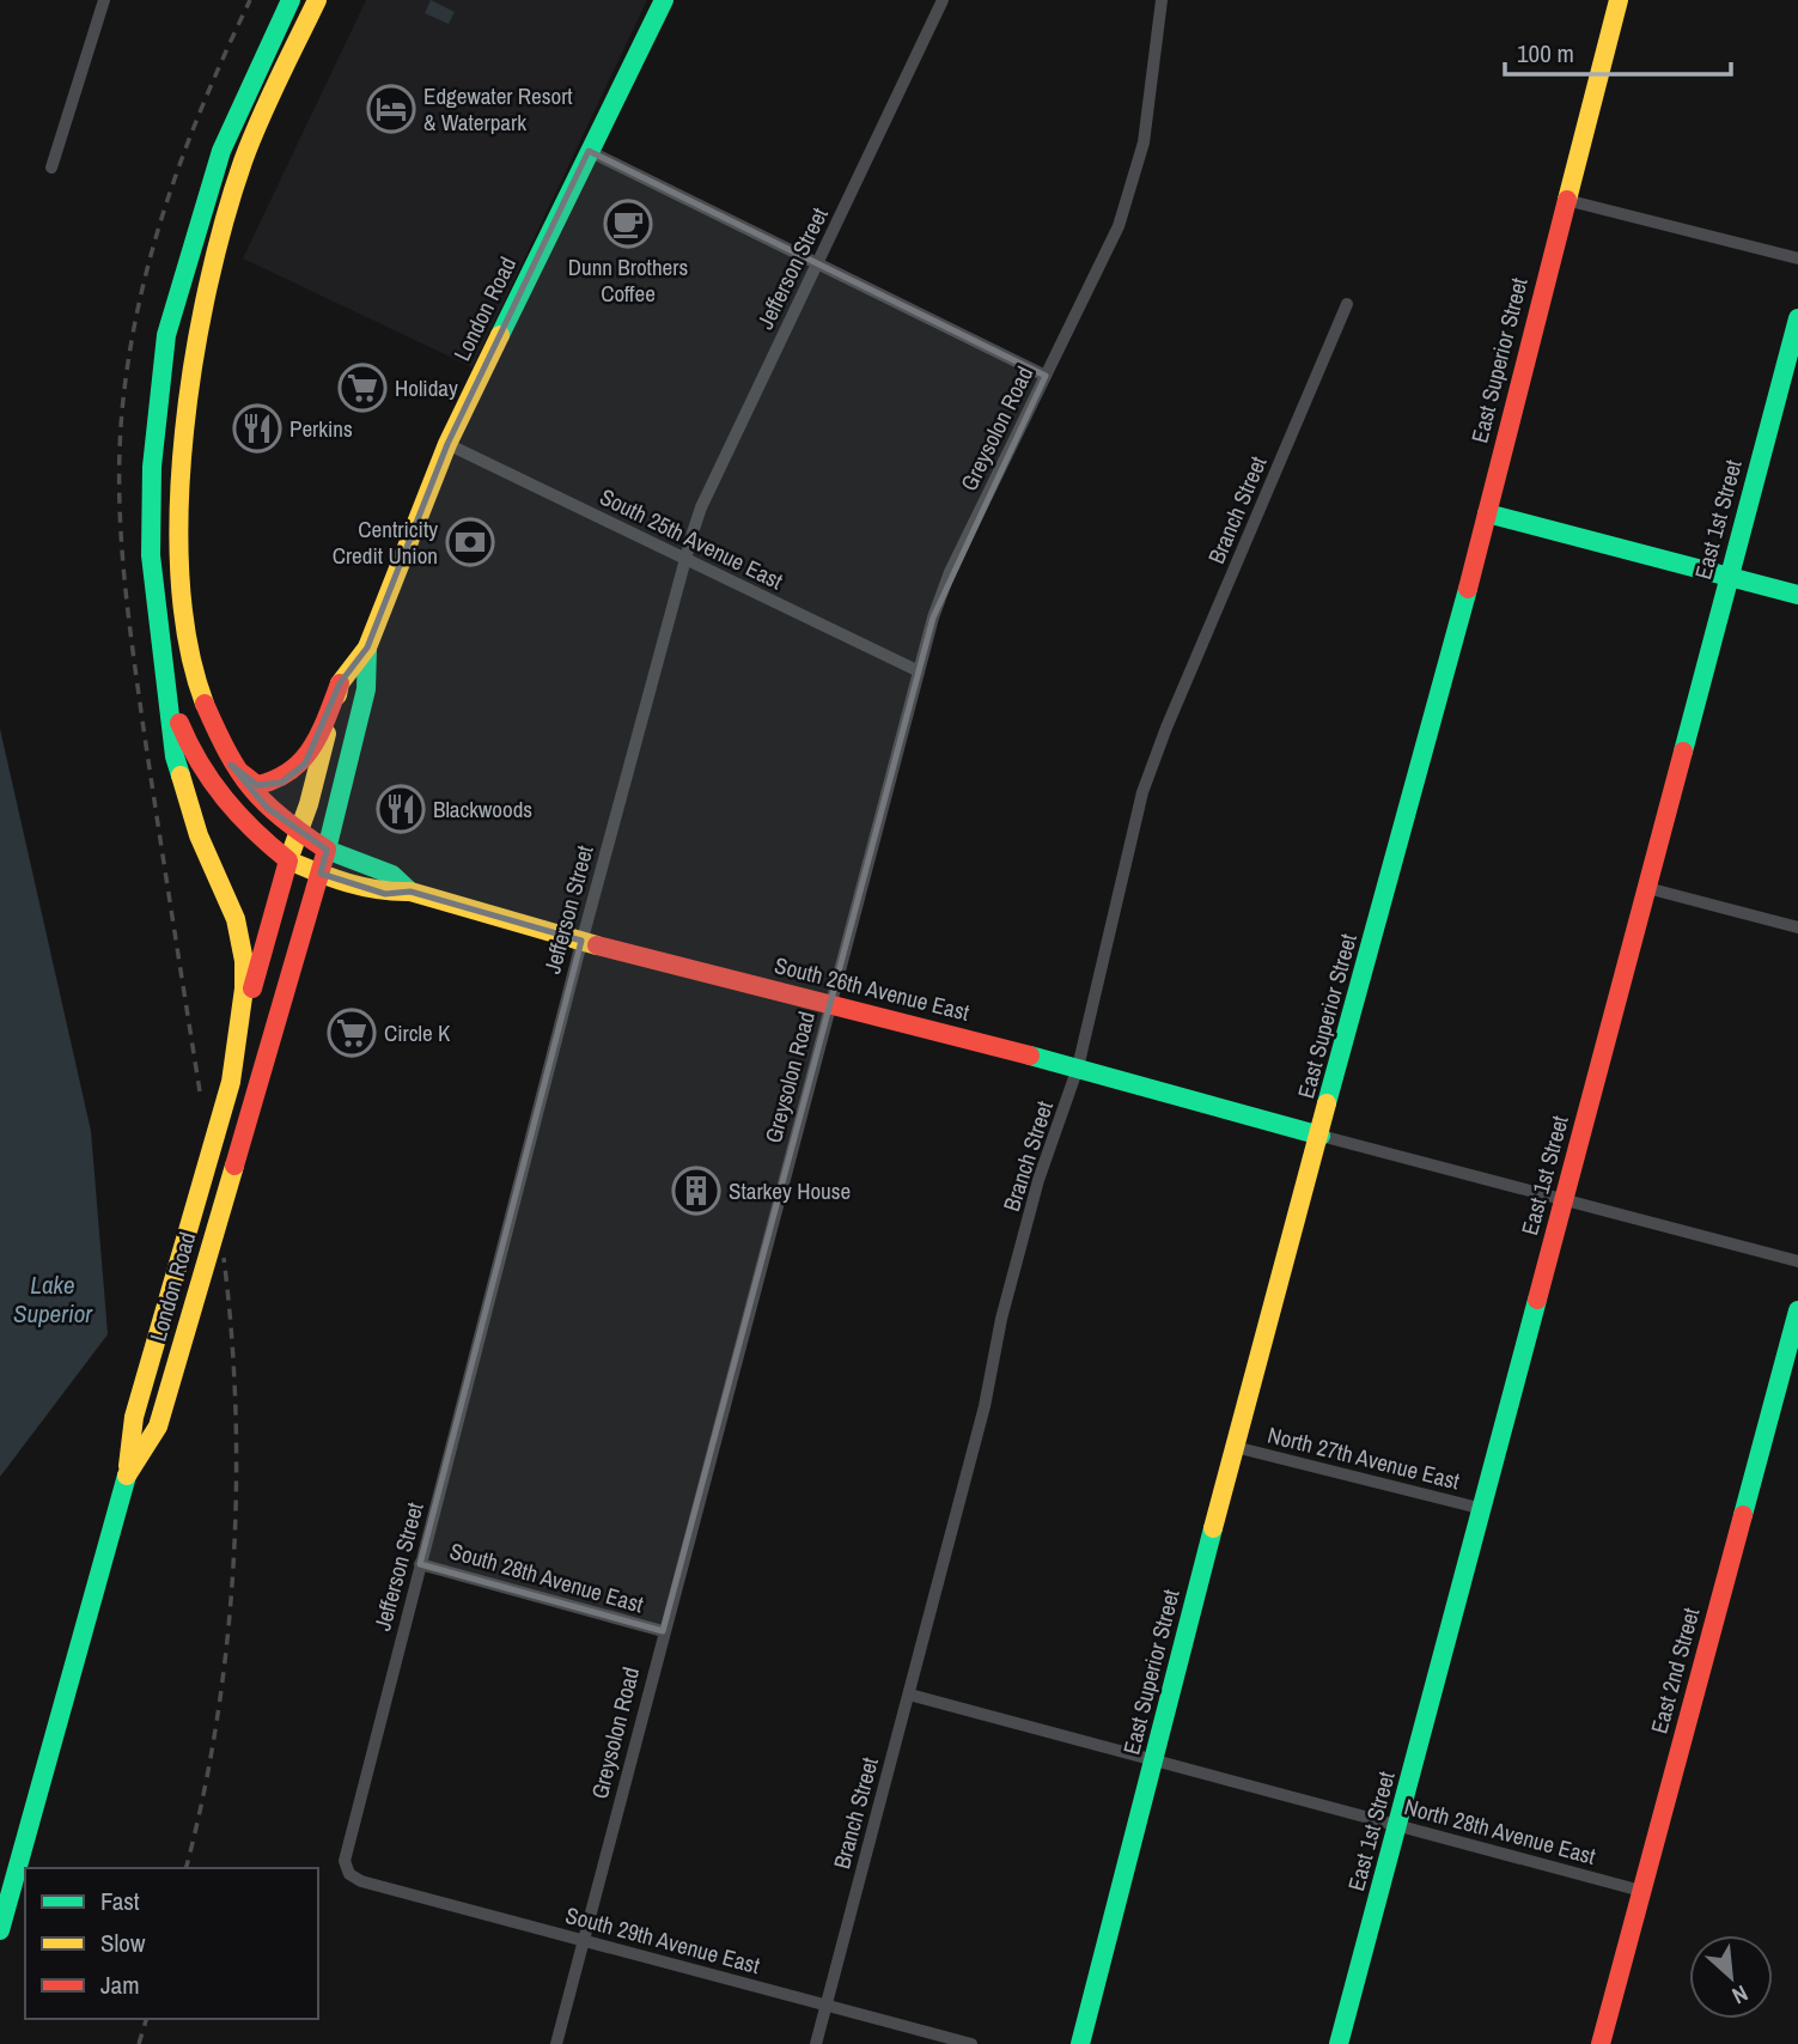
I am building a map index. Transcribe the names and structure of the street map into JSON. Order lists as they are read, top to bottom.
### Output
{
  "streets": {
    "main road": [
      "London Road",
      "East Superior Street",
      "East 1st Street",
      "South 26th Avenue East",
      "East 2nd Street"
    ],
    "street": [
      "Jefferson Street",
      "Greysolon Road",
      "Branch Street",
      "South 25th Avenue East",
      "North 27th Avenue East",
      "South 28th Avenue East",
      "North 28th Avenue East",
      "South 29th Avenue East"
    ]
  },
  "crossings": [
    ["Jefferson Street", "South 25th Avenue East"],
    ["Jefferson Street", "South 26th Avenue East"],
    ["Jefferson Street", "South 28th Avenue East"],
    ["Jefferson Street", "South 29th Avenue East"],
    ["London Road", "South 25th Avenue East"],
    ["London Road", "South 26th Avenue East"],
    ["East Superior Street", "South 26th Avenue East"],
    ["East Superior Street", "North 27th Avenue East"],
    ["East Superior Street", "North 28th Avenue East"],
    ["Greysolon Road", "South 25th Avenue East"],
    ["Greysolon Road", "South 26th Avenue East"],
    ["Greysolon Road", "South 28th Avenue East"],
    ["Greysolon Road", "South 29th Avenue East"],
    ["Branch Street", "South 26th Avenue East"],
    ["Branch Street", "South 29th Avenue East"],
    ["East 1st Street", "North 27th Avenue East"],
    ["East 1st Street", "North 28th Avenue East"],
    ["East 2nd Street", "North 28th Avenue East"]
  ],
  "water": ["Lake Superior"],
  "places": {
    "hotel": ["Edgewater Resort & Waterpark"],
    "cafe": ["Dunn Brothers Coffee"],
    "supermarket": ["Holiday", "Circle K"],
    "restaurant": ["Perkins", "Blackwoods"],
    "bank": ["Centricity Credit Union"],
    "building": ["Starkey House"]
  },
  "legend": ["Fast", "Slow", "Jam"],
  "scale_bar": "100 m",
  "north": "bottom right"
}
